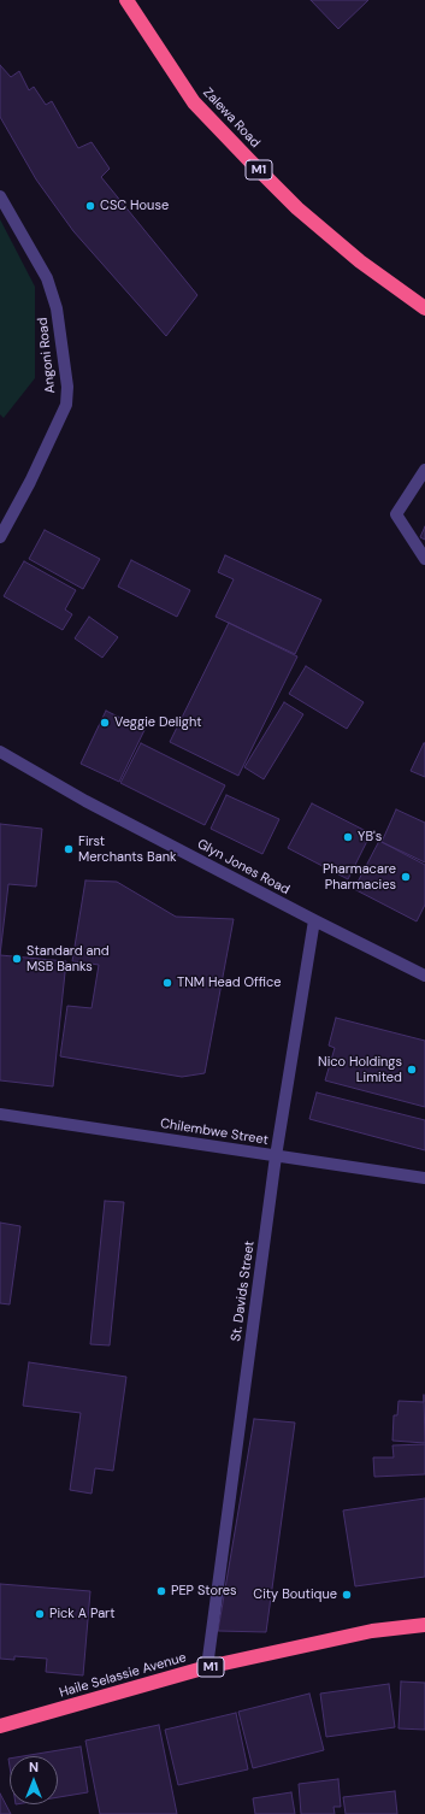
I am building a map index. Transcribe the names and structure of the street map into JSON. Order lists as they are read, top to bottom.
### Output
{
  "streets": {
    "highway": ["Zalewa Road", "M1", "Haile Selassie Avenue"],
    "street": [
      "Angoni Road",
      "Glyn Jones Road",
      "Chilembwe Street",
      "St. Davids Street"
    ]
  },
  "crossings": [
    ["Glyn Jones Road", "St. Davids Street"],
    ["Chilembwe Street", "St. Davids Street"],
    ["St. Davids Street", "Haile Selassie Avenue"]
  ],
  "places": [
    "CSC House",
    "Veggie Delight",
    "YB's",
    "First Merchants Bank",
    "Pharmacare Pharmacies",
    "Standard and MSB Banks",
    "TNM Head Office",
    "Nico Holdings Limited",
    "PEP Stores",
    "City Boutique",
    "Pick A Part"
  ],
  "north": "top"
}
